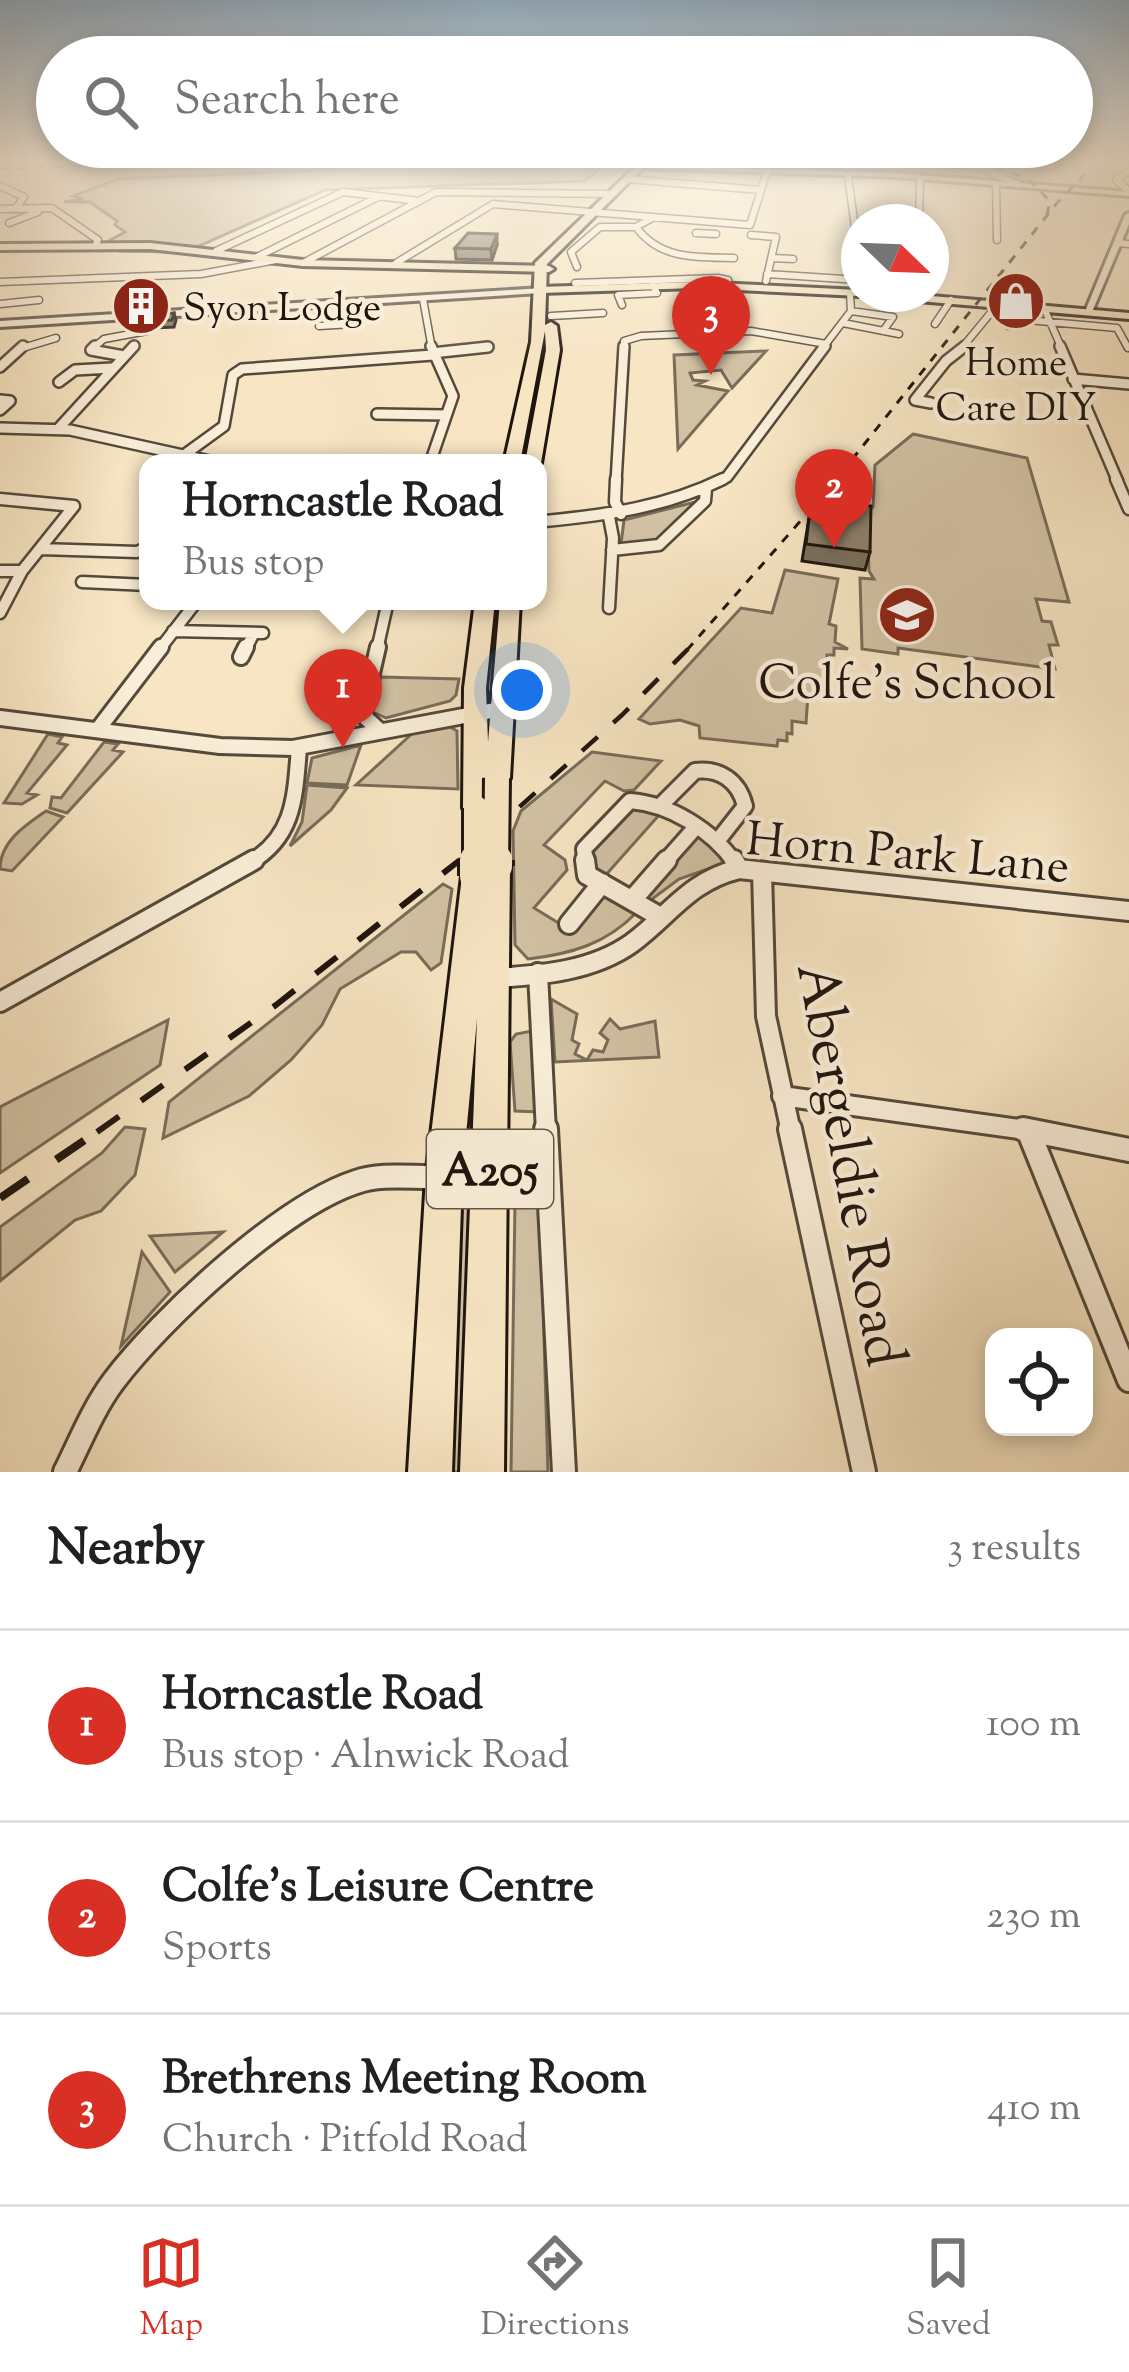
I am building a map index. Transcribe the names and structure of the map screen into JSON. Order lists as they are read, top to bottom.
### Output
{
  "streets": {
    "highway": ["A205"],
    "street": ["Horn Park Lane", "Abergeldie Road"]
  },
  "crossings": [
    ["Horn Park Lane", "Abergeldie Road"],
    ["Horn Park Lane", "A205"]
  ],
  "places": {
    "shop": ["Home Care DIY"],
    "building": ["Syon Lodge"],
    "school or university": ["Colfe's School"]
  },
  "north": "bottom right",
  "page": {
    "search": "Search here",
    "pins": ["3", "2", "1"],
    "popup": ["Horncastle Road", "Bus stop"],
    "heading": ["Nearby", "3 results"],
    "list": [
      {
        "mark": "1",
        "name": "Horncastle Road",
        "note": "Bus stop · Alnwick Road",
        "value": "100 m"
      },
      {
        "mark": "2",
        "name": "Colfe's Leisure Centre",
        "note": "Sports",
        "value": "230 m"
      },
      {
        "mark": "3",
        "name": "Brethrens Meeting Room",
        "note": "Church · Pitfold Road",
        "value": "410 m"
      }
    ],
    "nav": ["Map", "Directions", "Saved"]
  }
}
